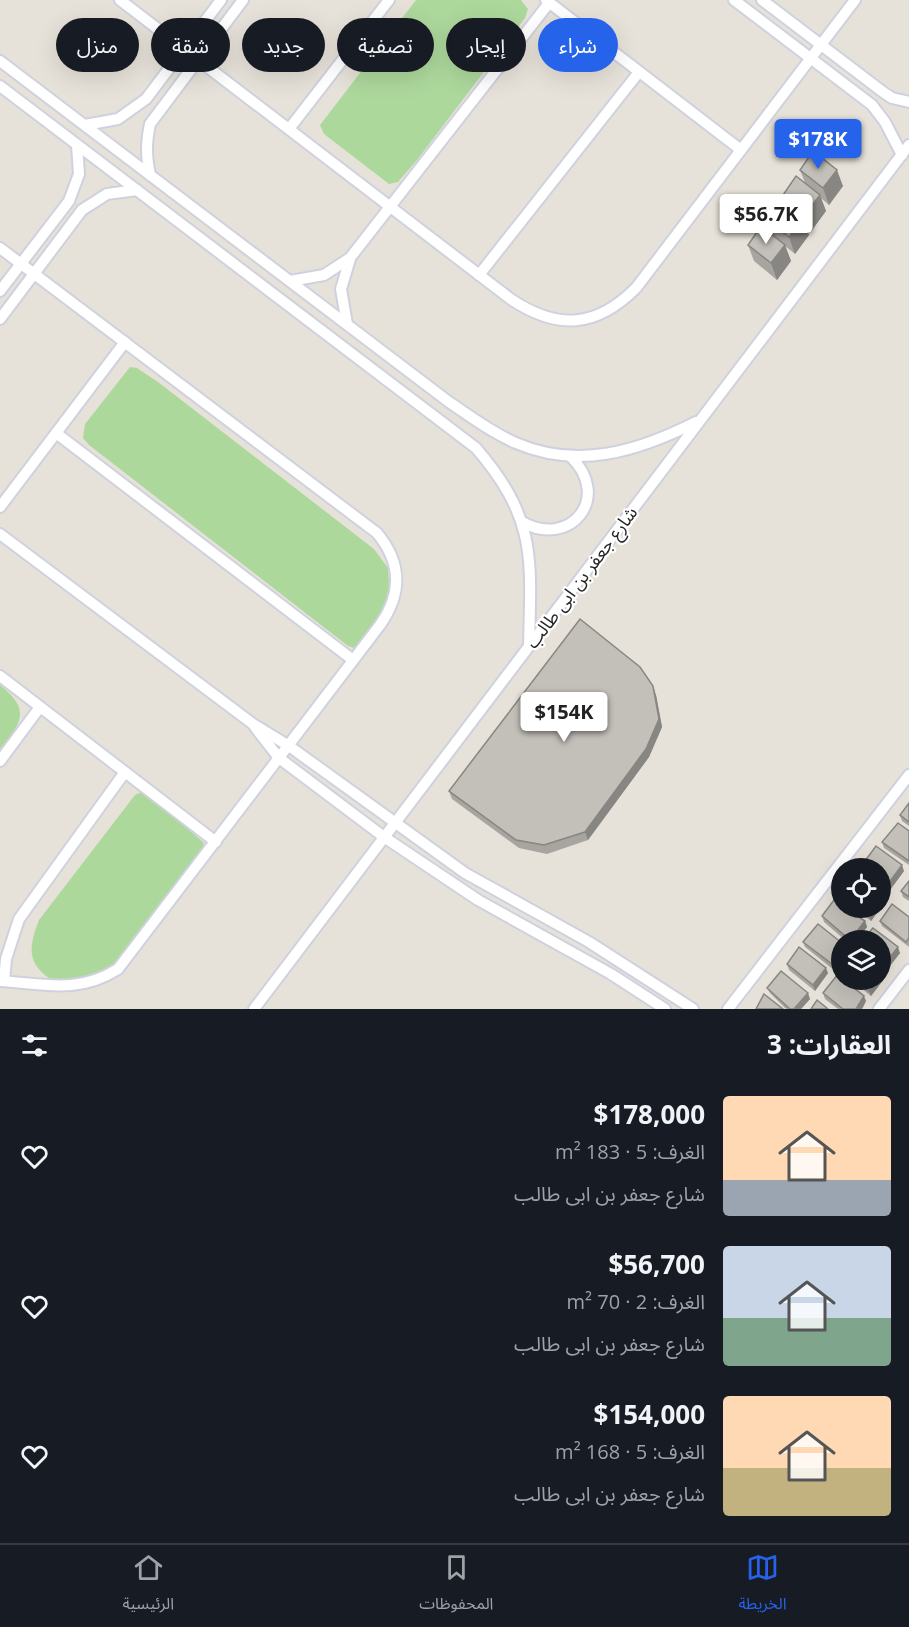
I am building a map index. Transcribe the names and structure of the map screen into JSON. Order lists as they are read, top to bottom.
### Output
{
  "streets": {
    "street": ["شارع جعفر بن ابى طالب"]
  },
  "page": {
    "chip": [
      "شراء",
      "إيجار",
      "تصفية",
      "جديد",
      "شقة",
      "منزل"
    ],
    "price": ["$178K", "$56.7K", "$154K"],
    "heading": "العقارات: 3",
    "list": [
      {
        "name": "$178,000",
        "note": "الغرف: 5 · 183 m² · شارع جعفر بن ابى طالب"
      },
      {
        "name": "$56,700",
        "note": "الغرف: 2 · 70 m² · شارع جعفر بن ابى طالب"
      },
      {
        "name": "$154,000",
        "note": "الغرف: 5 · 168 m² · شارع جعفر بن ابى طالب"
      }
    ],
    "tabs": ["الخريطة", "المحفوظات", "الرئيسية"]
  }
}
